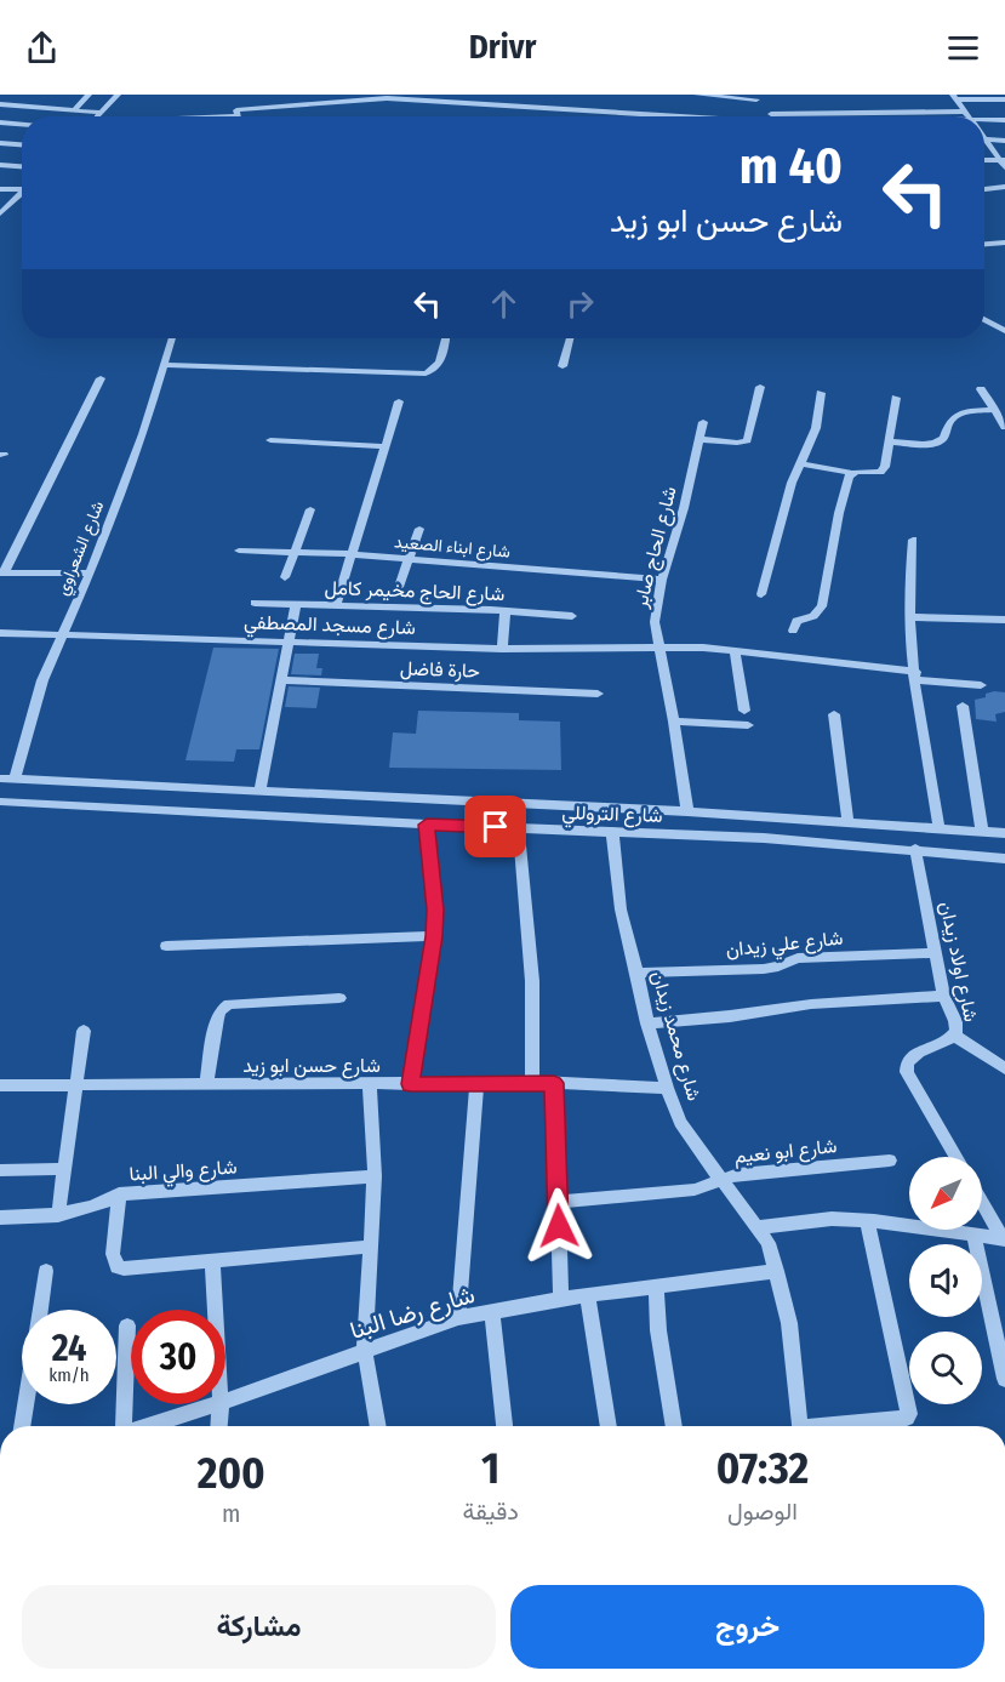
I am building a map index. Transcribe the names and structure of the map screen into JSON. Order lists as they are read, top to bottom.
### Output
{
  "streets": {
    "street": [
      "شارع ابناء الصعيد",
      "شارع الحاج صابر",
      "شارع الشعراوي",
      "شارع الحاج مخيمر كامل",
      "شارع مسجد المصطفي",
      "حارة فاضل",
      "شارع التروللي",
      "شارع علي زيدان",
      "شارع اولاد زيدان",
      "شارع محمد زيدان",
      "شارع حسن ابو زيد",
      "شارع ابو نعيم",
      "شارع والي البنا",
      "شارع رضا البنا"
    ]
  },
  "crossings": [
    ["شارع ابناء الصعيد", "شارع الحاج صابر"],
    ["شارع الحاج صابر", "شارع مسجد المصطفي"],
    ["شارع الحاج صابر", "شارع التروللي"],
    ["شارع الشعراوي", "شارع مسجد المصطفي"],
    ["شارع الشعراوي", "شارع التروللي"],
    ["شارع التروللي", "شارع اولاد زيدان"],
    ["شارع التروللي", "شارع محمد زيدان"],
    ["شارع علي زيدان", "شارع اولاد زيدان"],
    ["شارع علي زيدان", "شارع محمد زيدان"],
    ["شارع محمد زيدان", "شارع حسن ابو زيد"],
    ["شارع محمد زيدان", "شارع ابو نعيم"],
    ["شارع محمد زيدان", "شارع رضا البنا"]
  ],
  "north": "bottom left",
  "page": {
    "header": "Drivr",
    "turn": ["40 m", "شارع حسن ابو زيد"],
    "speed": "24 km/h",
    "limit": "30",
    "eta": [
      "07:32",
      "الوصول",
      "1",
      "دقيقة",
      "200",
      "m"
    ],
    "buttons": ["خروج", "مشاركة"]
  }
}
